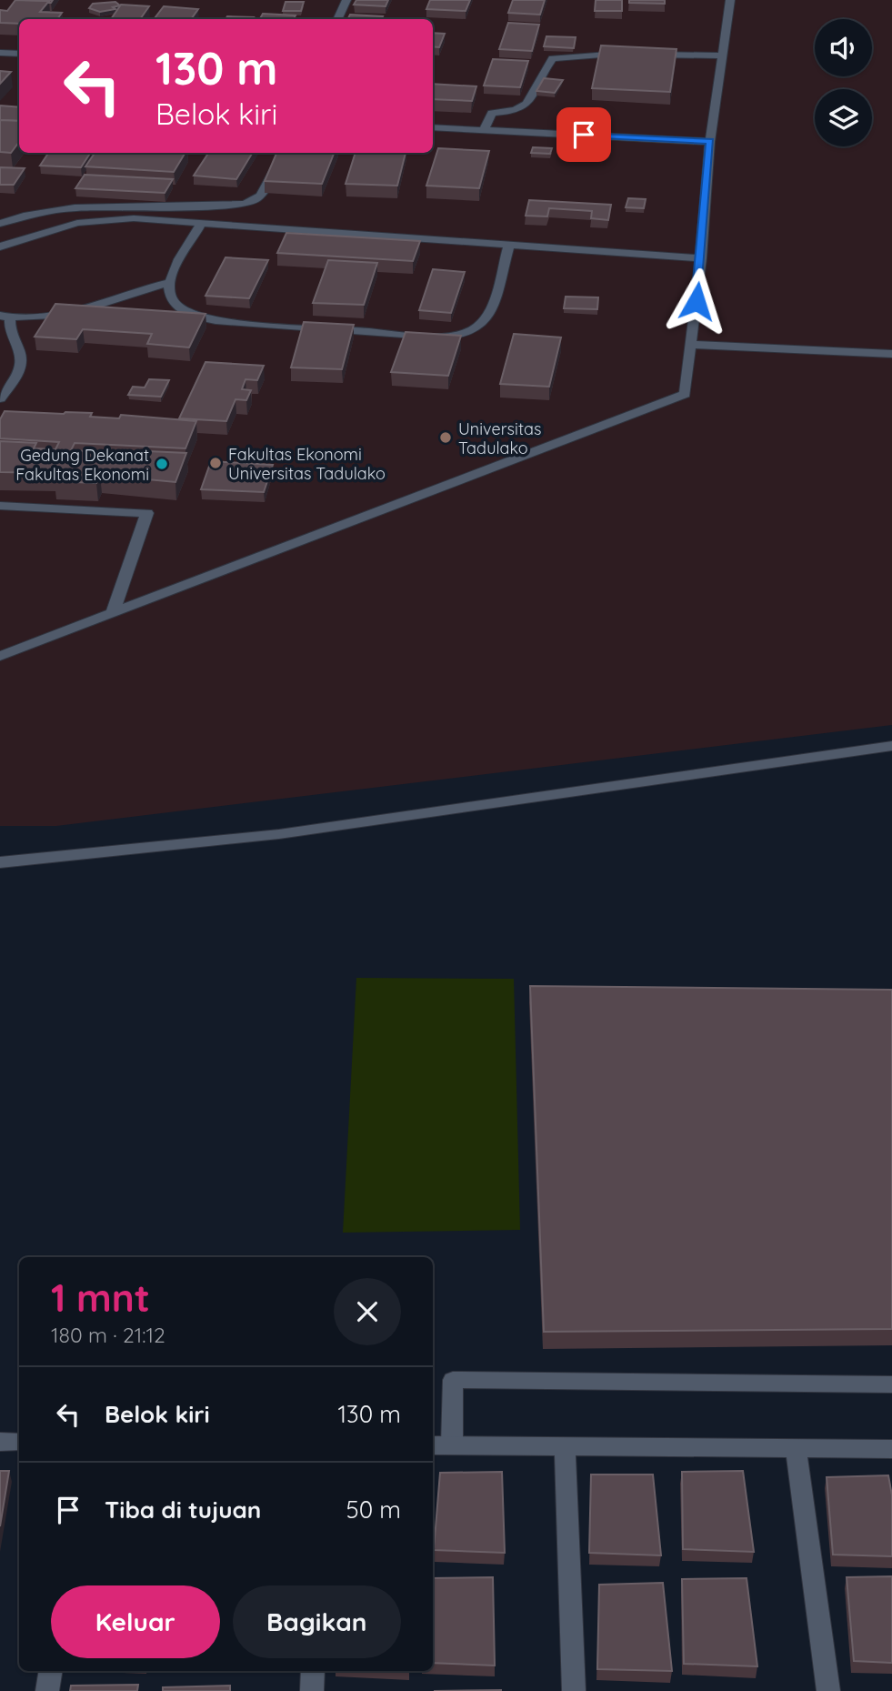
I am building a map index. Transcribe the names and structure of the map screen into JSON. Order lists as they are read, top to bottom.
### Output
{
  "places": ["Universitas Tadulako", "Fakultas Ekonomi Universitas Tadulako", "Gedung Dekanat Fakultas Ekonomi"],
  "page": {
    "turn": ["130 m", "Belok kiri"],
    "heading": ["1 mnt", "180 m · 21:12"],
    "list": [
      {
        "name": "Belok kiri",
        "value": "130 m"
      },
      {
        "name": "Tiba di tujuan",
        "value": "50 m"
      }
    ],
    "buttons": ["Keluar", "Bagikan"]
  }
}
